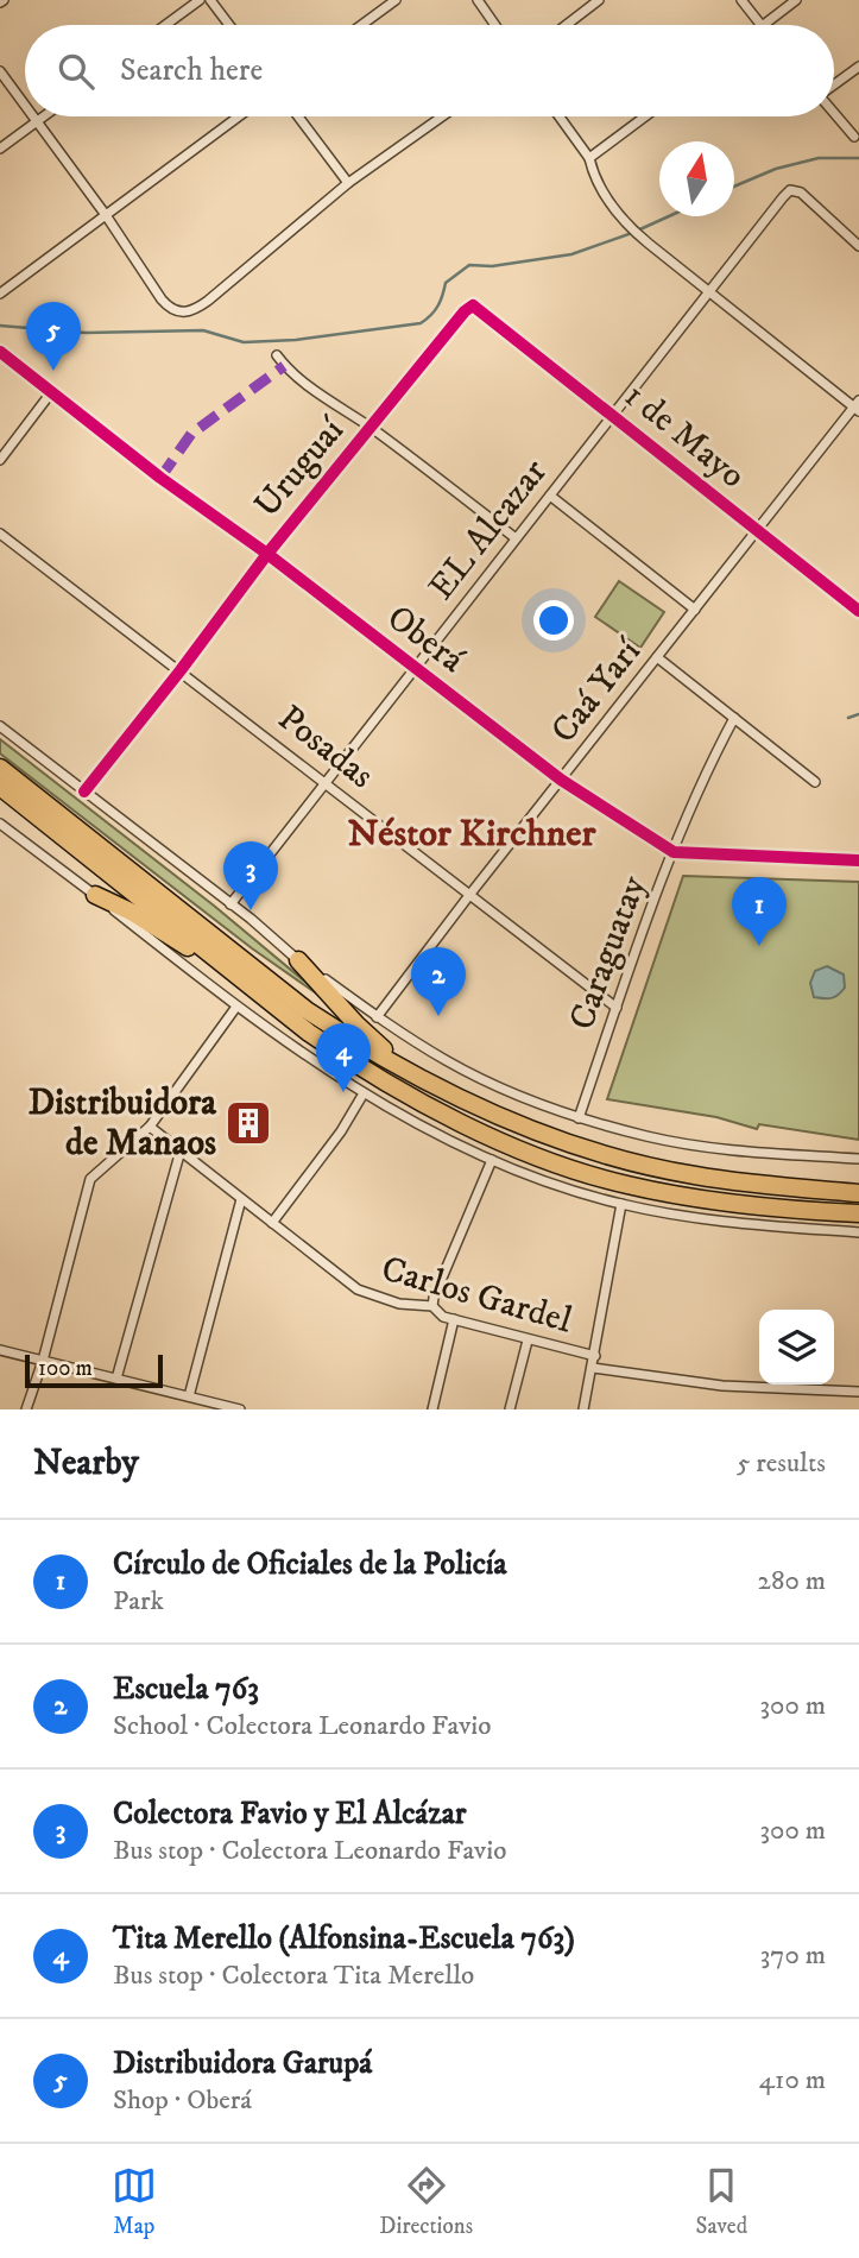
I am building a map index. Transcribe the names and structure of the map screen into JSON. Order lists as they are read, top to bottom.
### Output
{
  "streets": {
    "street": [
      "1 de Mayo",
      "Uruguaí",
      "EL Alcazar",
      "Oberá",
      "Caá Yarí",
      "Posadas",
      "Caraguatay",
      "Carlos Gardel"
    ]
  },
  "crossings": [
    ["1 de Mayo", "Uruguaí"],
    ["1 de Mayo", "EL Alcazar"],
    ["1 de Mayo", "Caá Yarí"],
    ["Uruguaí", "Oberá"],
    ["Uruguaí", "Posadas"],
    ["EL Alcazar", "Oberá"],
    ["EL Alcazar", "Posadas"],
    ["Oberá", "Caá Yarí"],
    ["Oberá", "Caraguatay"],
    ["Caá Yarí", "Posadas"],
    ["Posadas", "Caraguatay"]
  ],
  "districts": ["Néstor Kirchner"],
  "places": {
    "building": ["Distribuidora de Manaos"]
  },
  "scale_bar": "100 m",
  "north": "top",
  "page": {
    "search": "Search here",
    "pins": [
      "5",
      "3",
      "1",
      "2",
      "4"
    ],
    "scale": "100 m",
    "heading": ["Nearby", "5 results"],
    "list": [
      {
        "mark": "1",
        "name": "Círculo de Oficiales de la Policía",
        "note": "Park",
        "value": "280 m"
      },
      {
        "mark": "2",
        "name": "Escuela 763",
        "note": "School · Colectora Leonardo Favio",
        "value": "300 m"
      },
      {
        "mark": "3",
        "name": "Colectora Favio y El Alcázar",
        "note": "Bus stop · Colectora Leonardo Favio",
        "value": "300 m"
      },
      {
        "mark": "4",
        "name": "Tita Merello (Alfonsina-Escuela 763)",
        "note": "Bus stop · Colectora Tita Merello",
        "value": "370 m"
      },
      {
        "mark": "5",
        "name": "Distribuidora Garupá",
        "note": "Shop · Oberá",
        "value": "410 m"
      }
    ],
    "nav": ["Map", "Directions", "Saved"]
  }
}
